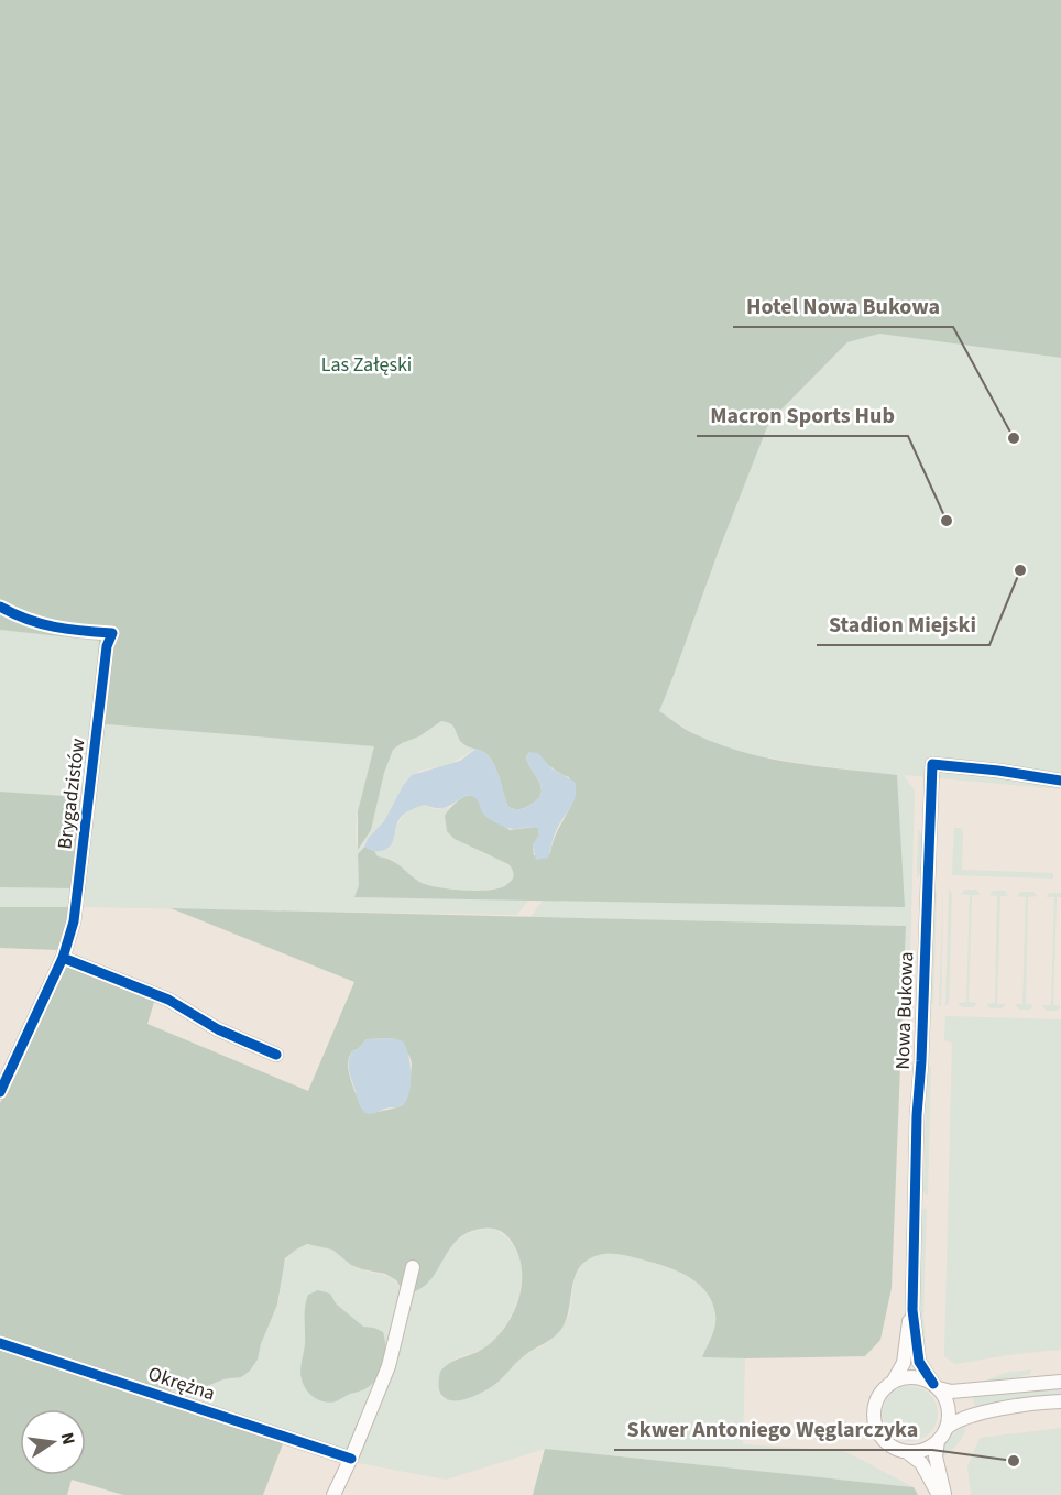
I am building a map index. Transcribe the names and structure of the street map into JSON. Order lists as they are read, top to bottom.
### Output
{
  "streets": {
    "street": ["Brygadzistów", "Nowa Bukowa", "Okrężna"]
  },
  "parks": ["Las Załęski"],
  "places": [
    "Hotel Nowa Bukowa",
    "Macron Sports Hub",
    "Stadion Miejski",
    "Skwer Antoniego Węglarczyka"
  ],
  "north": "right"
}
